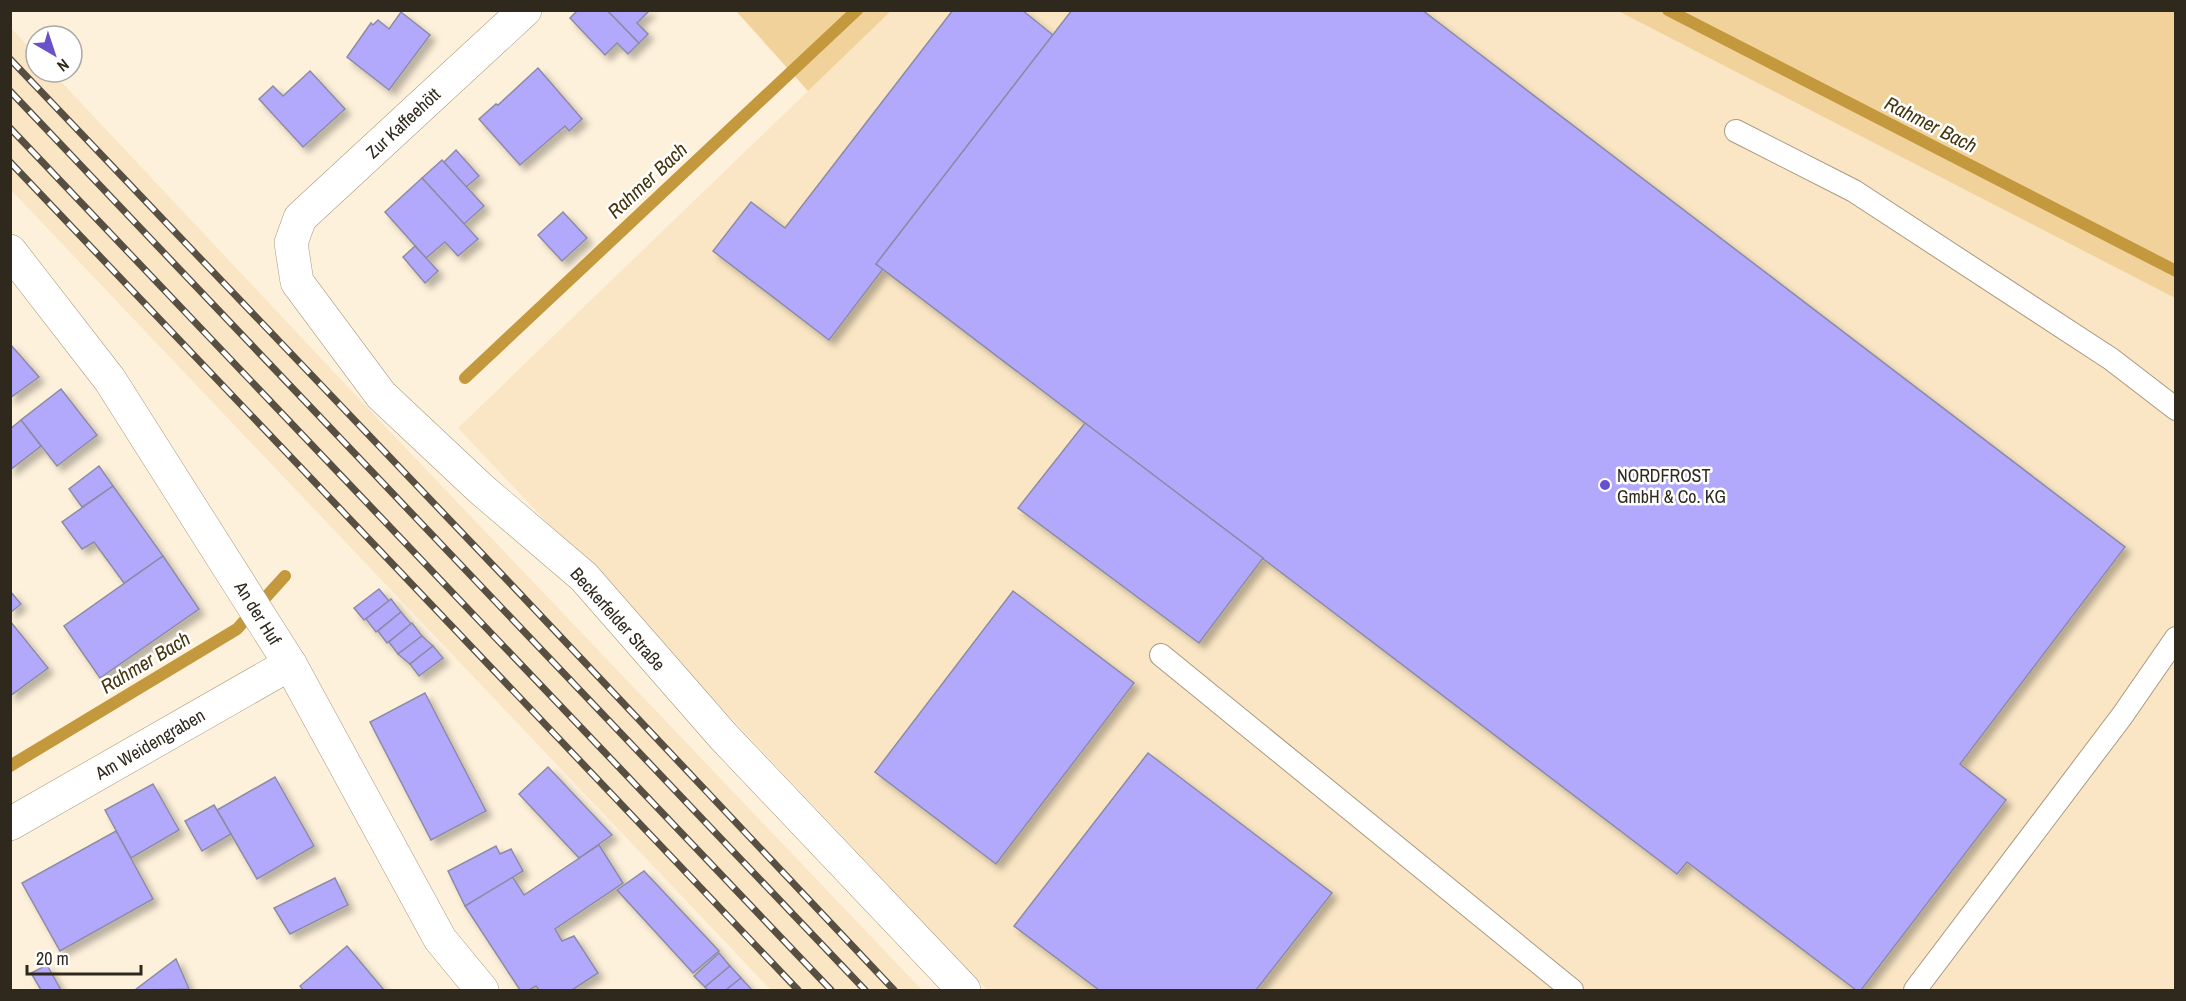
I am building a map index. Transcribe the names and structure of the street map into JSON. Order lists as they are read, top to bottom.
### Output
{
  "streets": {
    "street": [
      "Zur Kaffeehött",
      "An der Huf",
      "Beckerfelder Straße",
      "Am Weidengraben"
    ]
  },
  "crossings": [
    ["Zur Kaffeehött", "Beckerfelder Straße"],
    ["An der Huf", "Am Weidengraben"]
  ],
  "water": ["Rahmer Bach"],
  "places": ["NORDFROST GmbH & Co. KG"],
  "scale_bar": "20 m",
  "north": "bottom right"
}
